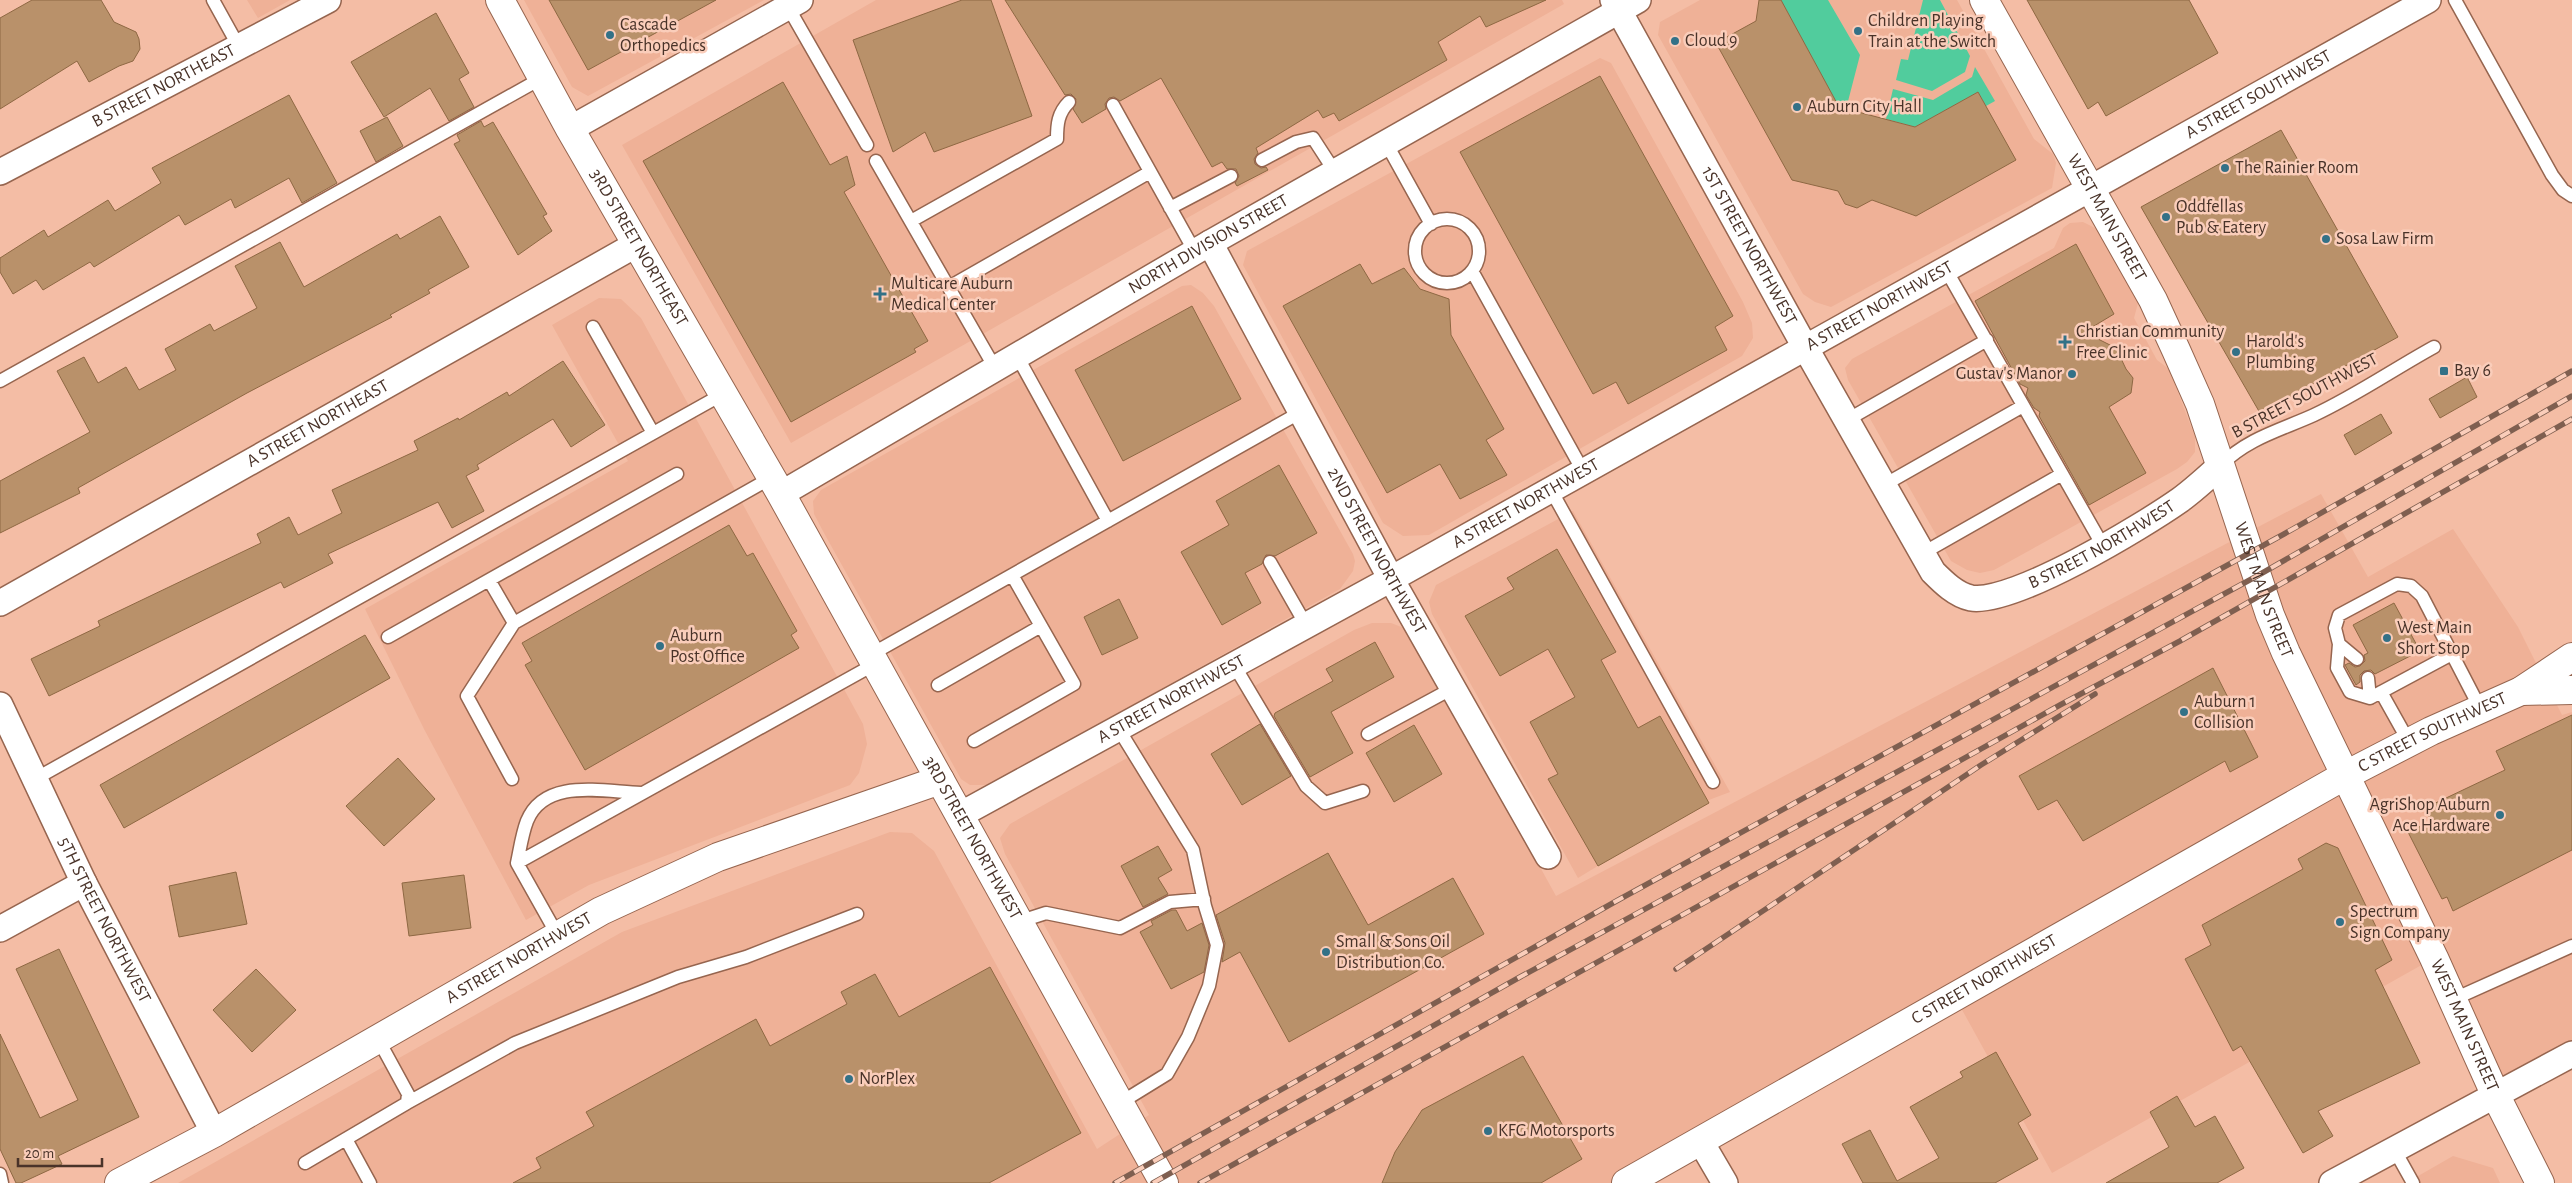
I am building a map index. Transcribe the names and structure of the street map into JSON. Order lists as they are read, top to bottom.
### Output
{
  "streets": {
    "street": [
      "B STREET NORTHEAST",
      "A STREET SOUTHWEST",
      "WEST MAIN STREET",
      "NORTH DIVISION STREET",
      "1ST STREET NORTHWEST",
      "3RD STREET NORTHEAST",
      "A STREET NORTHWEST",
      "A STREET NORTHEAST",
      "B STREET NORTHWEST",
      "2ND STREET NORTHWEST",
      "C STREET SOUTHWEST",
      "3RD STREET NORTHWEST",
      "5TH STREET NORTHWEST",
      "C STREET NORTHWEST"
    ],
    "lane": ["B STREET SOUTHWEST"]
  },
  "crossings": [
    ["A STREET SOUTHWEST", "WEST MAIN STREET"],
    ["A STREET SOUTHWEST", "A STREET NORTHWEST"],
    ["WEST MAIN STREET", "A STREET NORTHWEST"],
    ["WEST MAIN STREET", "B STREET SOUTHWEST"],
    ["WEST MAIN STREET", "B STREET NORTHWEST"],
    ["WEST MAIN STREET", "C STREET SOUTHWEST"],
    ["WEST MAIN STREET", "C STREET NORTHWEST"],
    ["NORTH DIVISION STREET", "1ST STREET NORTHWEST"],
    ["NORTH DIVISION STREET", "3RD STREET NORTHEAST"],
    ["NORTH DIVISION STREET", "2ND STREET NORTHWEST"],
    ["NORTH DIVISION STREET", "3RD STREET NORTHWEST"],
    ["1ST STREET NORTHWEST", "A STREET NORTHWEST"],
    ["1ST STREET NORTHWEST", "B STREET NORTHWEST"],
    ["3RD STREET NORTHEAST", "A STREET NORTHEAST"],
    ["3RD STREET NORTHEAST", "3RD STREET NORTHWEST"],
    ["A STREET NORTHWEST", "2ND STREET NORTHWEST"],
    ["A STREET NORTHWEST", "3RD STREET NORTHWEST"],
    ["A STREET NORTHWEST", "5TH STREET NORTHWEST"],
    ["B STREET SOUTHWEST", "B STREET NORTHWEST"],
    ["C STREET SOUTHWEST", "C STREET NORTHWEST"]
  ],
  "places": {
    "other": [
      "Children Playing Train at the Switch",
      "Cascade Orthopedics",
      "Cloud 9",
      "Auburn City Hall",
      "The Rainier Room",
      "Oddfellas Pub & Eatery",
      "Sosa Law Firm",
      "Harold's Plumbing",
      "Gustav's Manor",
      "West Main Short Stop",
      "Auburn Post Office",
      "Auburn 1 Collision",
      "AgriShop Auburn Ace Hardware",
      "Spectrum Sign Company",
      "Small & Sons Oil Distribution Co.",
      "NorPlex",
      "KFG Motorsports"
    ],
    "health": ["Multicare Auburn Medical Center", "Christian Community Free Clinic"],
    "transit": ["Bay 6"]
  },
  "scale_bar": "20 m"
}
